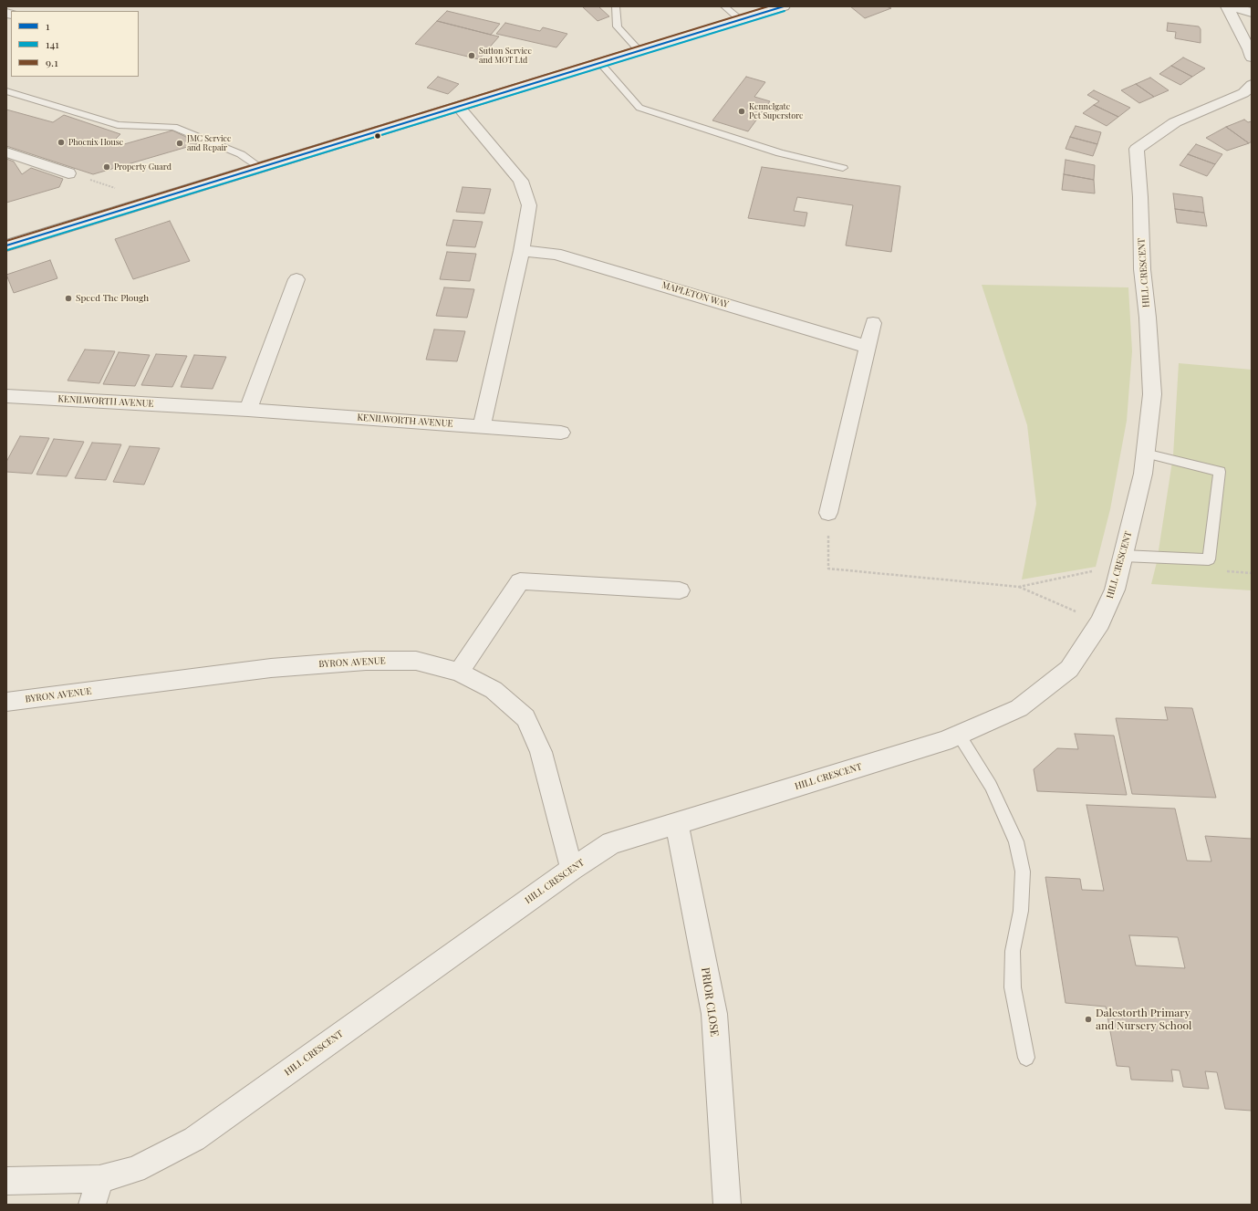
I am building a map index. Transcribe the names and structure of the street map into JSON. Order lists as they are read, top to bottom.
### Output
{
  "streets": {
    "street": [
      "HILL CRESCENT",
      "MAPLETON WAY",
      "KENILWORTH AVENUE",
      "BYRON AVENUE",
      "PRIOR CLOSE"
    ]
  },
  "crossings": [
    ["HILL CRESCENT", "BYRON AVENUE"],
    ["HILL CRESCENT", "PRIOR CLOSE"]
  ],
  "places": [
    "Sutton Service and MOT Ltd",
    "Kennelgate Pet Superstore",
    "Phoenix House",
    "JMC Service and Repair",
    "Property Guard",
    "Speed The Plough",
    "Dalestorth Primary and Nursery School"
  ],
  "lines": ["transit line 1", "transit line 9.1", "transit line 141"],
  "legend": ["1", "141", "9.1"]
}
